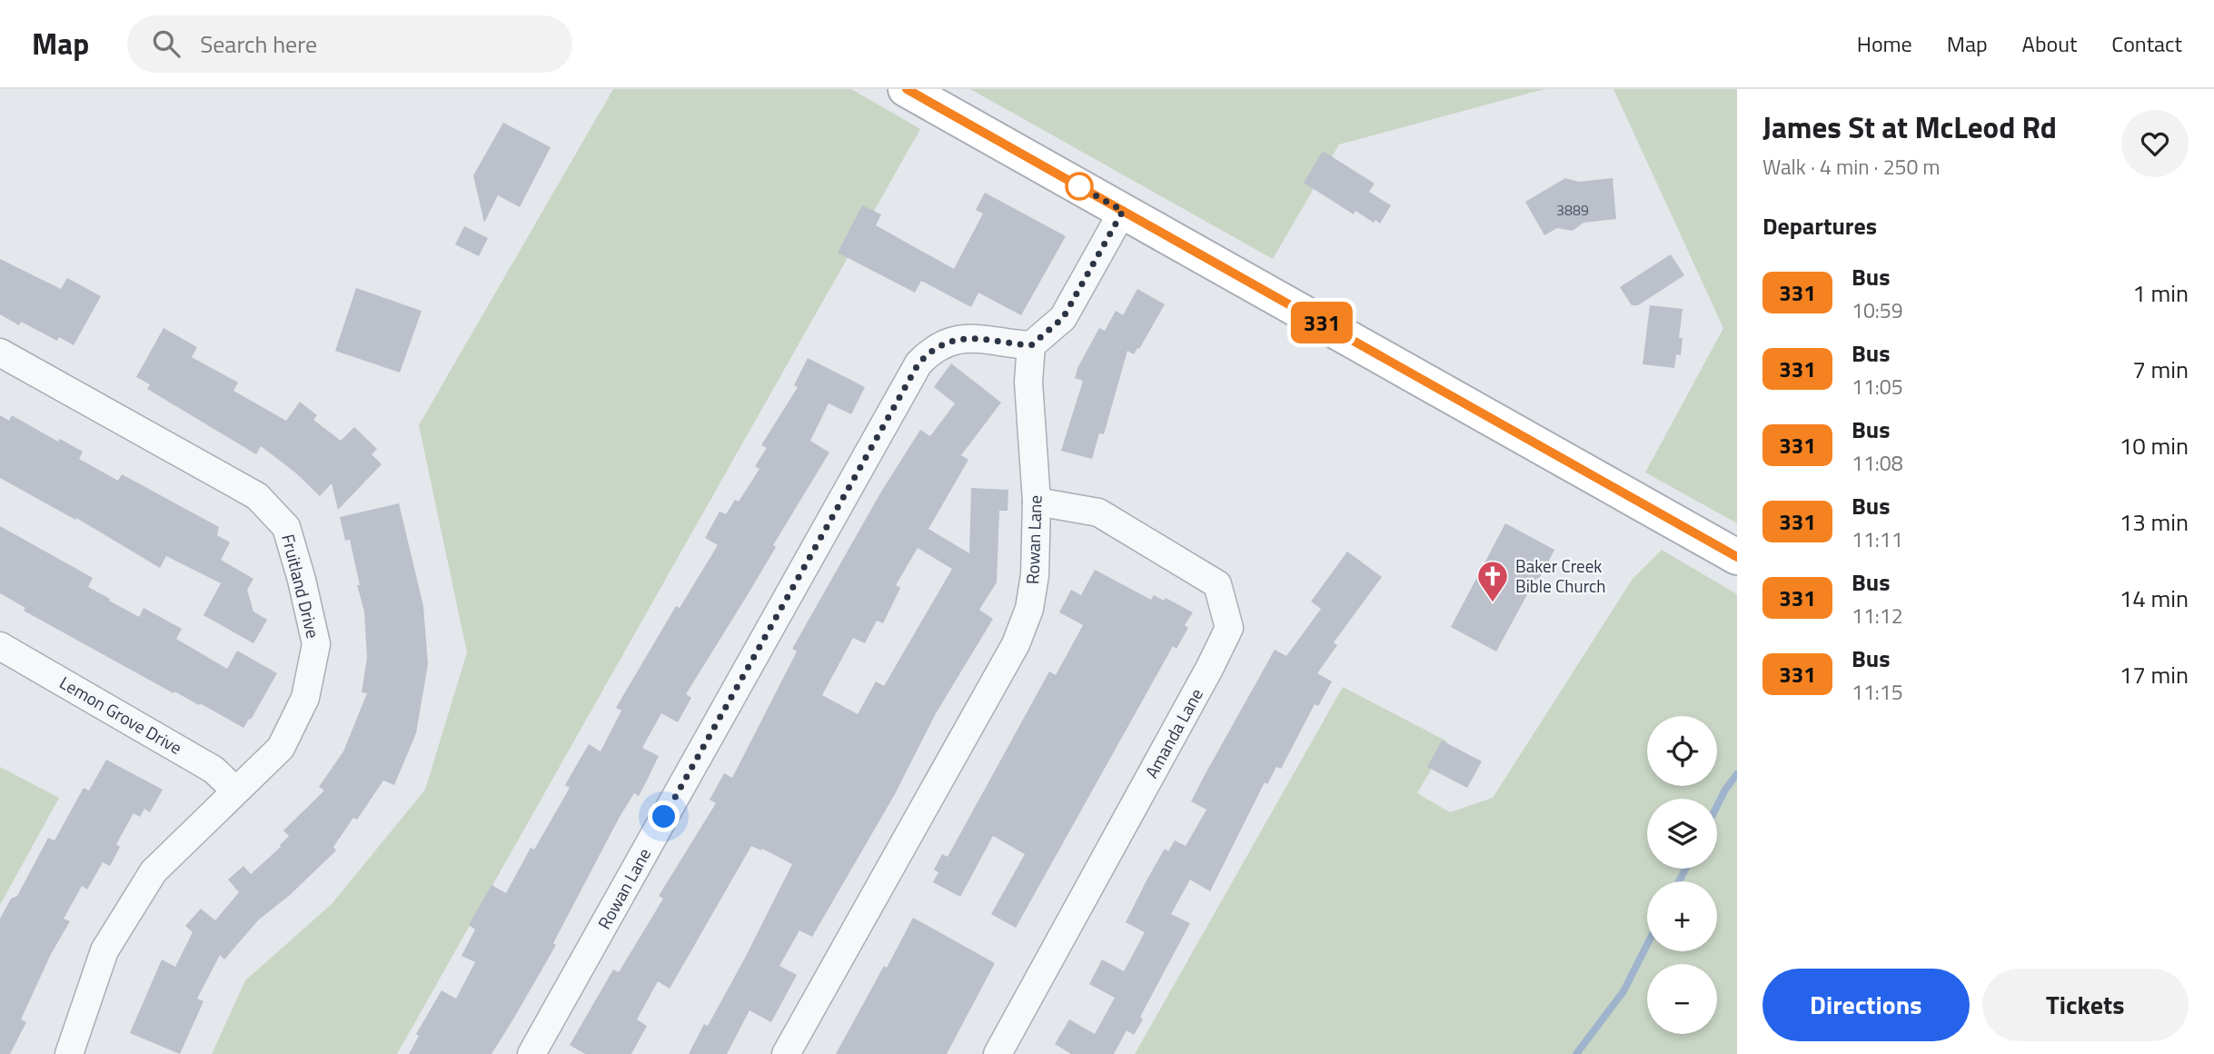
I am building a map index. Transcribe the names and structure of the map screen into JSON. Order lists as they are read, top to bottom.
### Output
{
  "streets": {
    "street": [
      "Rowan Lane",
      "Fruitland Drive",
      "Lemon Grove Drive",
      "Amanda Lane"
    ]
  },
  "crossings": [
    ["Rowan Lane", "Amanda Lane"],
    ["Fruitland Drive", "Lemon Grove Drive"]
  ],
  "places": {
    "church": ["Baker Creek Bible Church"]
  },
  "lines": ["bus line 331"],
  "house_numbers": ["3889"],
  "page": {
    "header": "Map",
    "search": "Search here",
    "nav": [
      "Home",
      "Map",
      "About",
      "Contact"
    ],
    "on_map": "331",
    "heading": [
      ["James St at McLeod Rd", "Walk · 4 min · 250 m"],
      "Departures"
    ],
    "list": [
      {
        "mark": "331",
        "name": "Bus",
        "note": "10:59",
        "value": "1 min"
      },
      {
        "mark": "331",
        "name": "Bus",
        "note": "11:05",
        "value": "7 min"
      },
      {
        "mark": "331",
        "name": "Bus",
        "note": "11:08",
        "value": "10 min"
      },
      {
        "mark": "331",
        "name": "Bus",
        "note": "11:11",
        "value": "13 min"
      },
      {
        "mark": "331",
        "name": "Bus",
        "note": "11:12",
        "value": "14 min"
      },
      {
        "mark": "331",
        "name": "Bus",
        "note": "11:15",
        "value": "17 min"
      }
    ],
    "map_buttons": ["+", "−"],
    "buttons": ["Directions", "Tickets"]
  }
}
